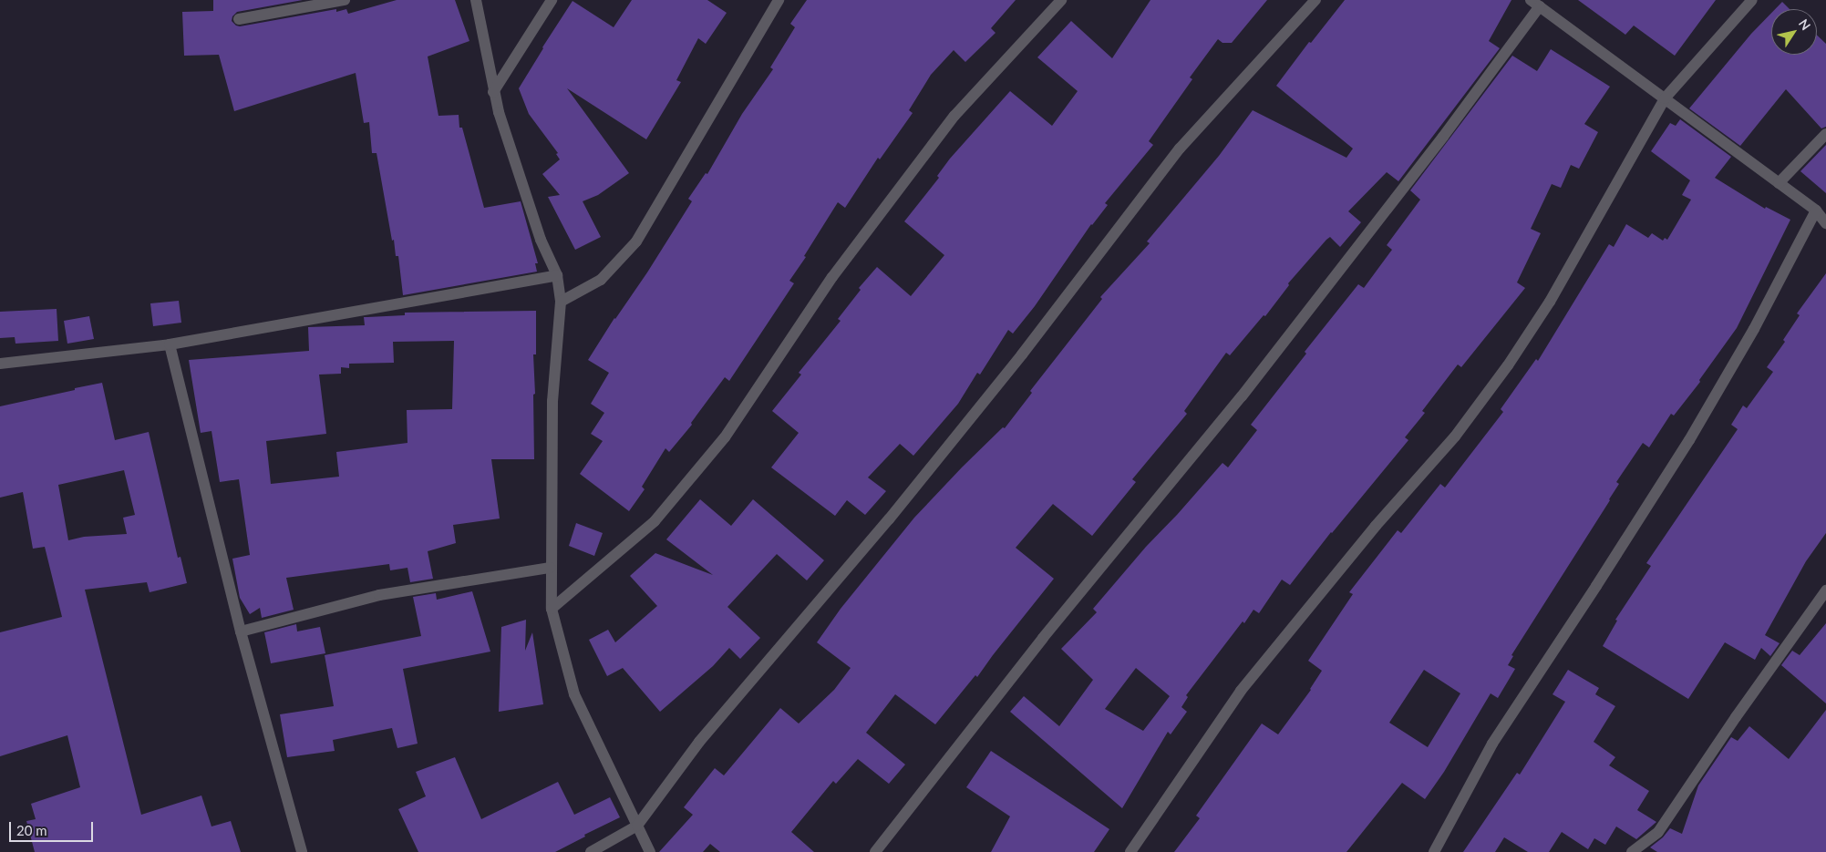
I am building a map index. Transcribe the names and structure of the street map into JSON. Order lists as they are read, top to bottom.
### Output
{
  "scale_bar": "20 m",
  "north": "top right"
}
